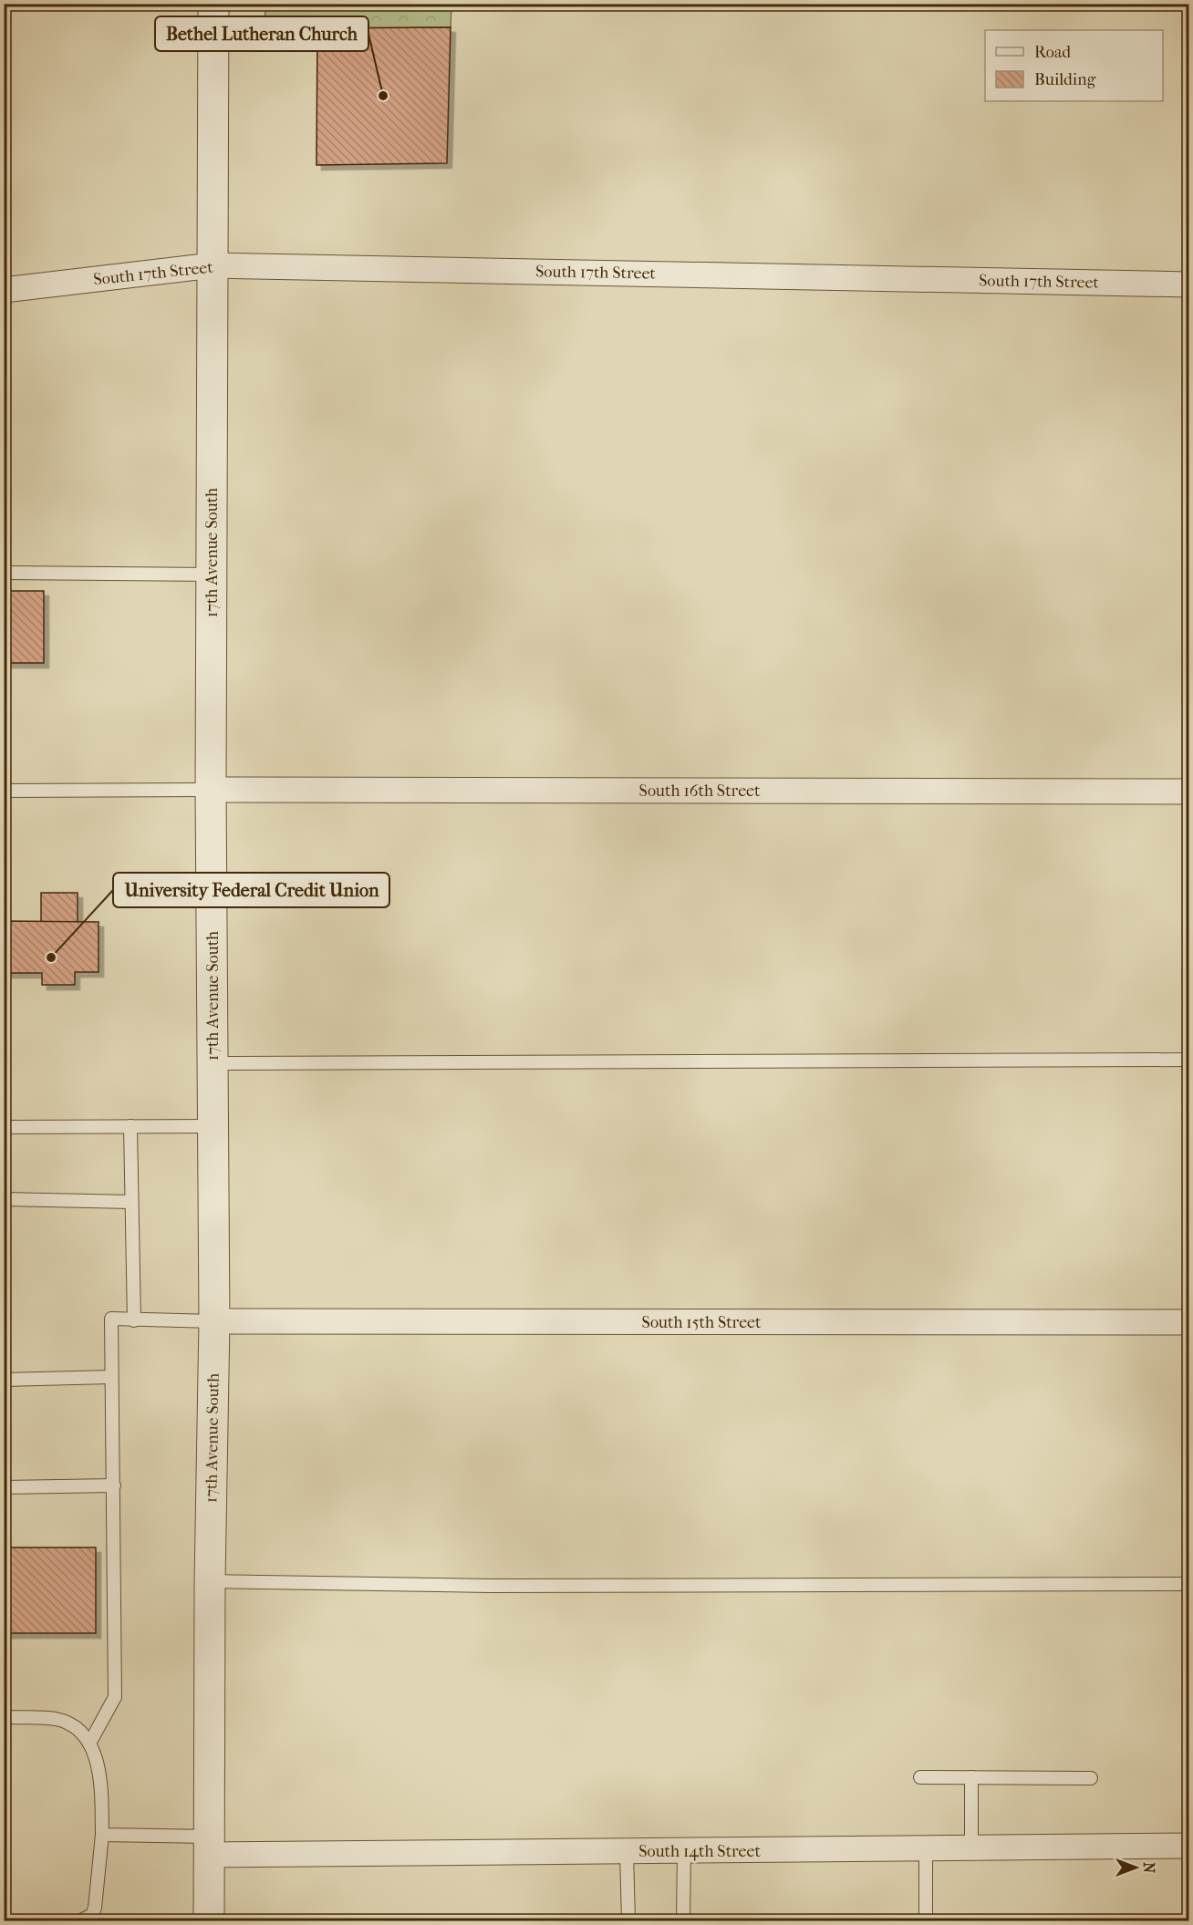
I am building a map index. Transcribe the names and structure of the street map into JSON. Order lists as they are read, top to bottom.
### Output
{
  "streets": {
    "street": [
      "South 17th Street",
      "17th Avenue South",
      "South 16th Street",
      "South 15th Street",
      "South 14th Street"
    ]
  },
  "crossings": [
    ["South 17th Street", "17th Avenue South"],
    ["17th Avenue South", "South 16th Street"],
    ["17th Avenue South", "South 15th Street"],
    ["17th Avenue South", "South 14th Street"]
  ],
  "places": ["Bethel Lutheran Church", "University Federal Credit Union"],
  "legend": ["Road", "Building"],
  "north": "right"
}
